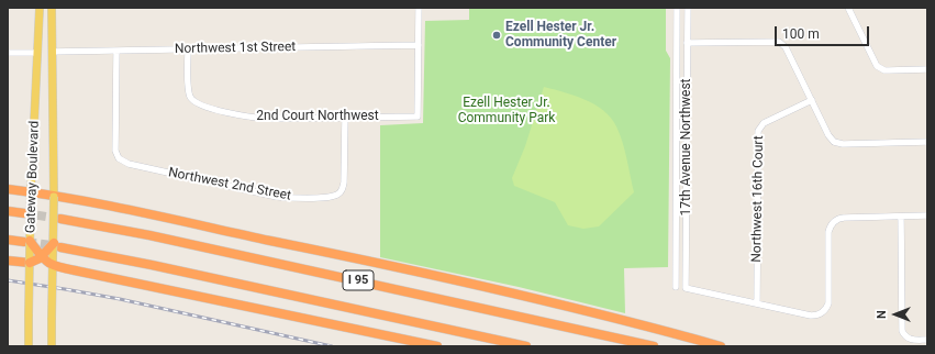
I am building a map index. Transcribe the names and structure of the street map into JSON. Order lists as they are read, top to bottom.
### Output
{
  "streets": {
    "highway": ["I 95"],
    "main road": ["Gateway Boulevard"],
    "street": [
      "Northwest 1st Street",
      "2nd Court Northwest",
      "17th Avenue Northwest",
      "Northwest 2nd Street",
      "Northwest 16th Court"
    ]
  },
  "crossings": [
    ["Northwest 1st Street", "2nd Court Northwest"],
    ["Northwest 1st Street", "Gateway Boulevard"],
    ["Northwest 1st Street", "Northwest 2nd Street"],
    ["2nd Court Northwest", "Northwest 2nd Street"],
    ["17th Avenue Northwest", "Northwest 16th Court"],
    ["Gateway Boulevard", "I 95"]
  ],
  "parks": ["Ezell Hester Jr. Community Park"],
  "places": ["Ezell Hester Jr. Community Center"],
  "scale_bar": "100 m",
  "north": "left"
}
